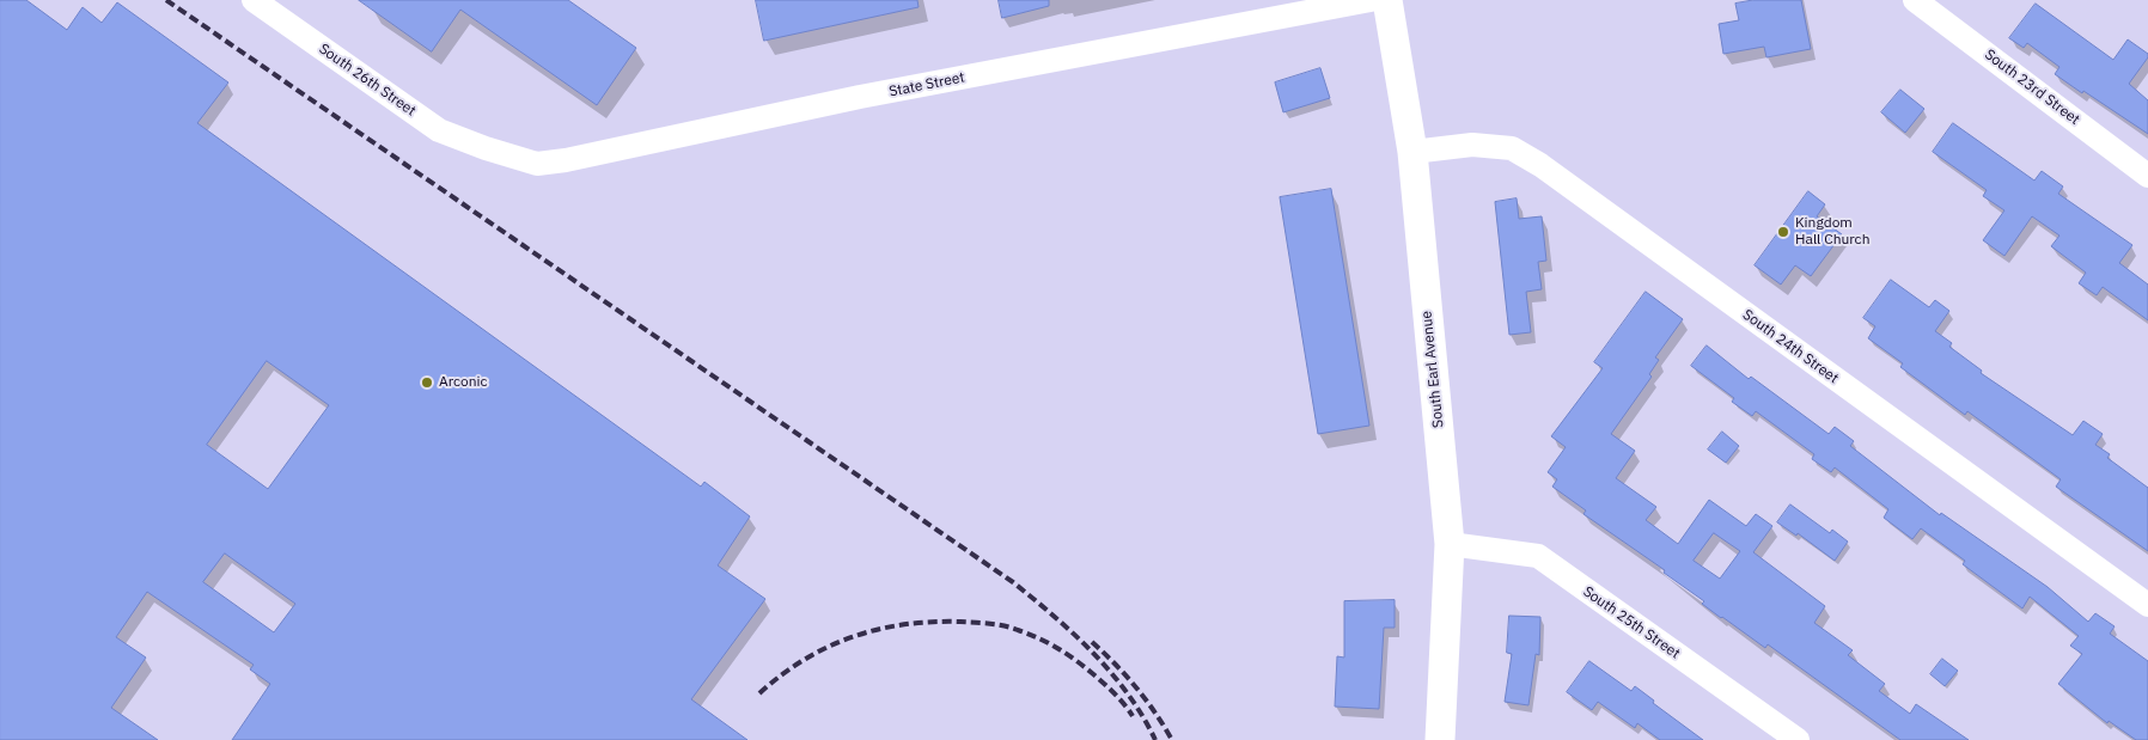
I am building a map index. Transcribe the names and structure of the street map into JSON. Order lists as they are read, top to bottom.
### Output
{
  "streets": {
    "street": [
      "South 26th Street",
      "State Street",
      "South 23rd Street",
      "South 24th Street",
      "South Earl Avenue",
      "South 25th Street"
    ]
  },
  "crossings": [
    ["South 26th Street", "State Street"],
    ["South 24th Street", "South Earl Avenue"],
    ["South Earl Avenue", "South 25th Street"]
  ],
  "places": ["Kingdom Hall Church", "Arconic"]
}
